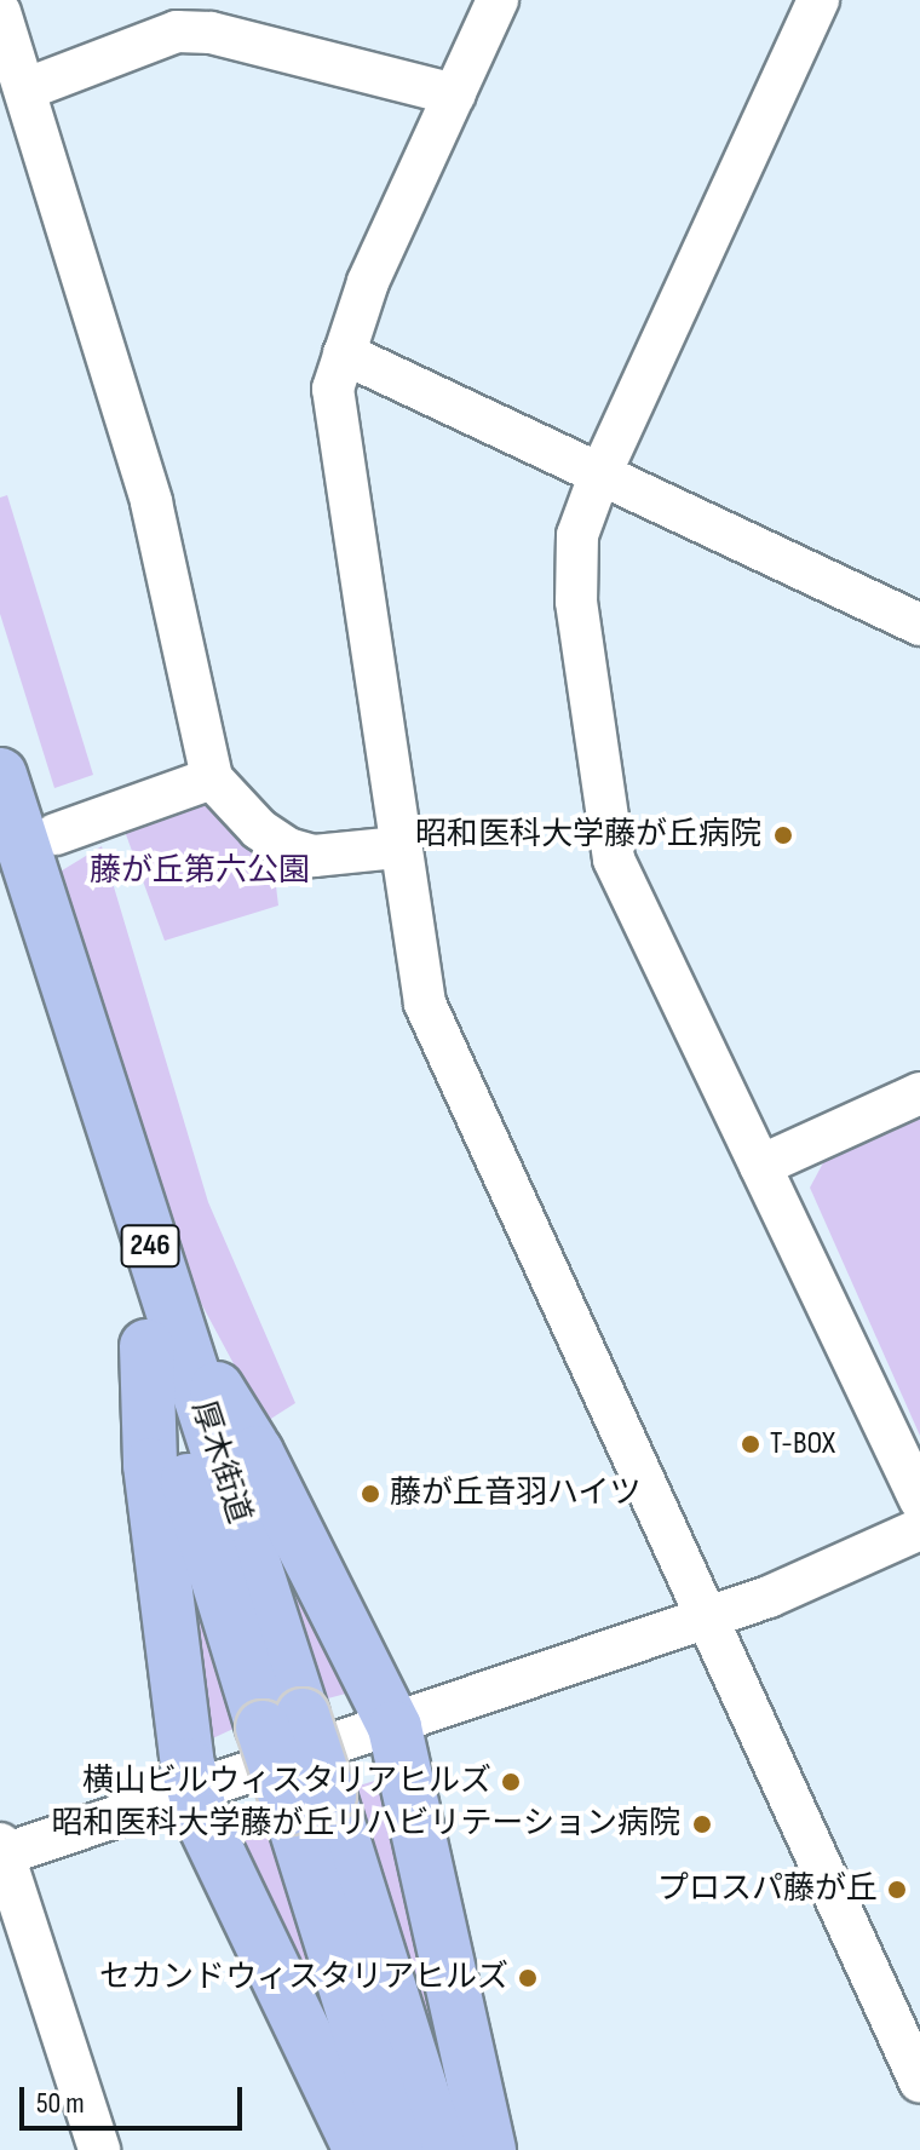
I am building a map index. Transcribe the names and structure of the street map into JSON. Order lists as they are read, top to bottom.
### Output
{
  "streets": {
    "highway": ["246", "厚木街道"]
  },
  "parks": ["藤が丘第六公園"],
  "places": [
    "昭和医科大学藤が丘病院",
    "T-BOX",
    "藤が丘音羽ハイツ",
    "横山ビルウィスタリアヒルズ",
    "昭和医科大学藤が丘リハビリテーション病院",
    "プロスパ藤が丘",
    "セカンドウィスタリアヒルズ"
  ],
  "scale_bar": "50 m"
}
